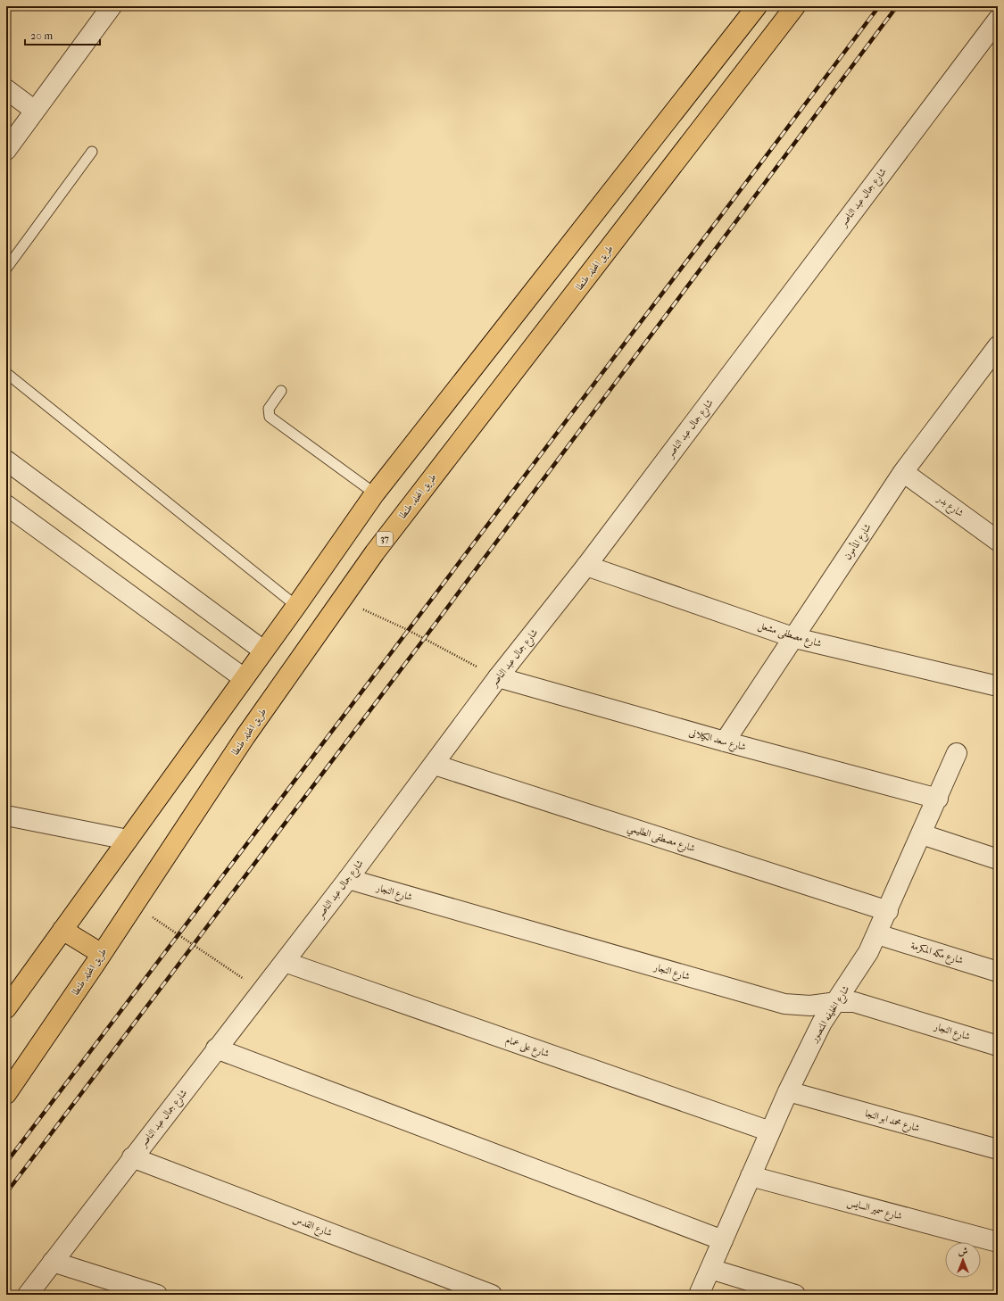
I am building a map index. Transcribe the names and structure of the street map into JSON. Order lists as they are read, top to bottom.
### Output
{
  "streets": {
    "main road": ["طريق المحله, طنطا", "37"],
    "street": [
      "شارع جمال عبد الناصر",
      "شارع بدر",
      "شارع المأمون",
      "شارع مصطفى مشعل",
      "شارع سعد الكيلانى",
      "شارع مصطفى الطليمي",
      "شارع النجار",
      "شارع مكه المكرمة",
      "شارع الخليفه المنصور",
      "شارع على عمام",
      "شارع محمد ابو النجا",
      "شارع سمير السايس",
      "شارع القدس"
    ]
  },
  "crossings": [
    ["شارع جمال عبد الناصر", "شارع مصطفى مشعل"],
    ["شارع جمال عبد الناصر", "شارع سعد الكيلانى"],
    ["شارع جمال عبد الناصر", "شارع مصطفى الطليمي"],
    ["شارع جمال عبد الناصر", "شارع النجار"],
    ["شارع جمال عبد الناصر", "شارع على عمام"],
    ["شارع جمال عبد الناصر", "شارع القدس"],
    ["شارع بدر", "شارع المأمون"],
    ["شارع المأمون", "شارع مصطفى مشعل"],
    ["شارع المأمون", "شارع سعد الكيلانى"],
    ["شارع سعد الكيلانى", "شارع الخليفه المنصور"],
    ["شارع مصطفى الطليمي", "شارع الخليفه المنصور"],
    ["شارع النجار", "شارع الخليفه المنصور"],
    ["شارع مكه المكرمة", "شارع الخليفه المنصور"],
    ["شارع الخليفه المنصور", "شارع على عمام"],
    ["شارع الخليفه المنصور", "شارع محمد ابو النجا"],
    ["شارع الخليفه المنصور", "شارع سمير السايس"]
  ],
  "scale_bar": "20 m",
  "north": "top"
}
